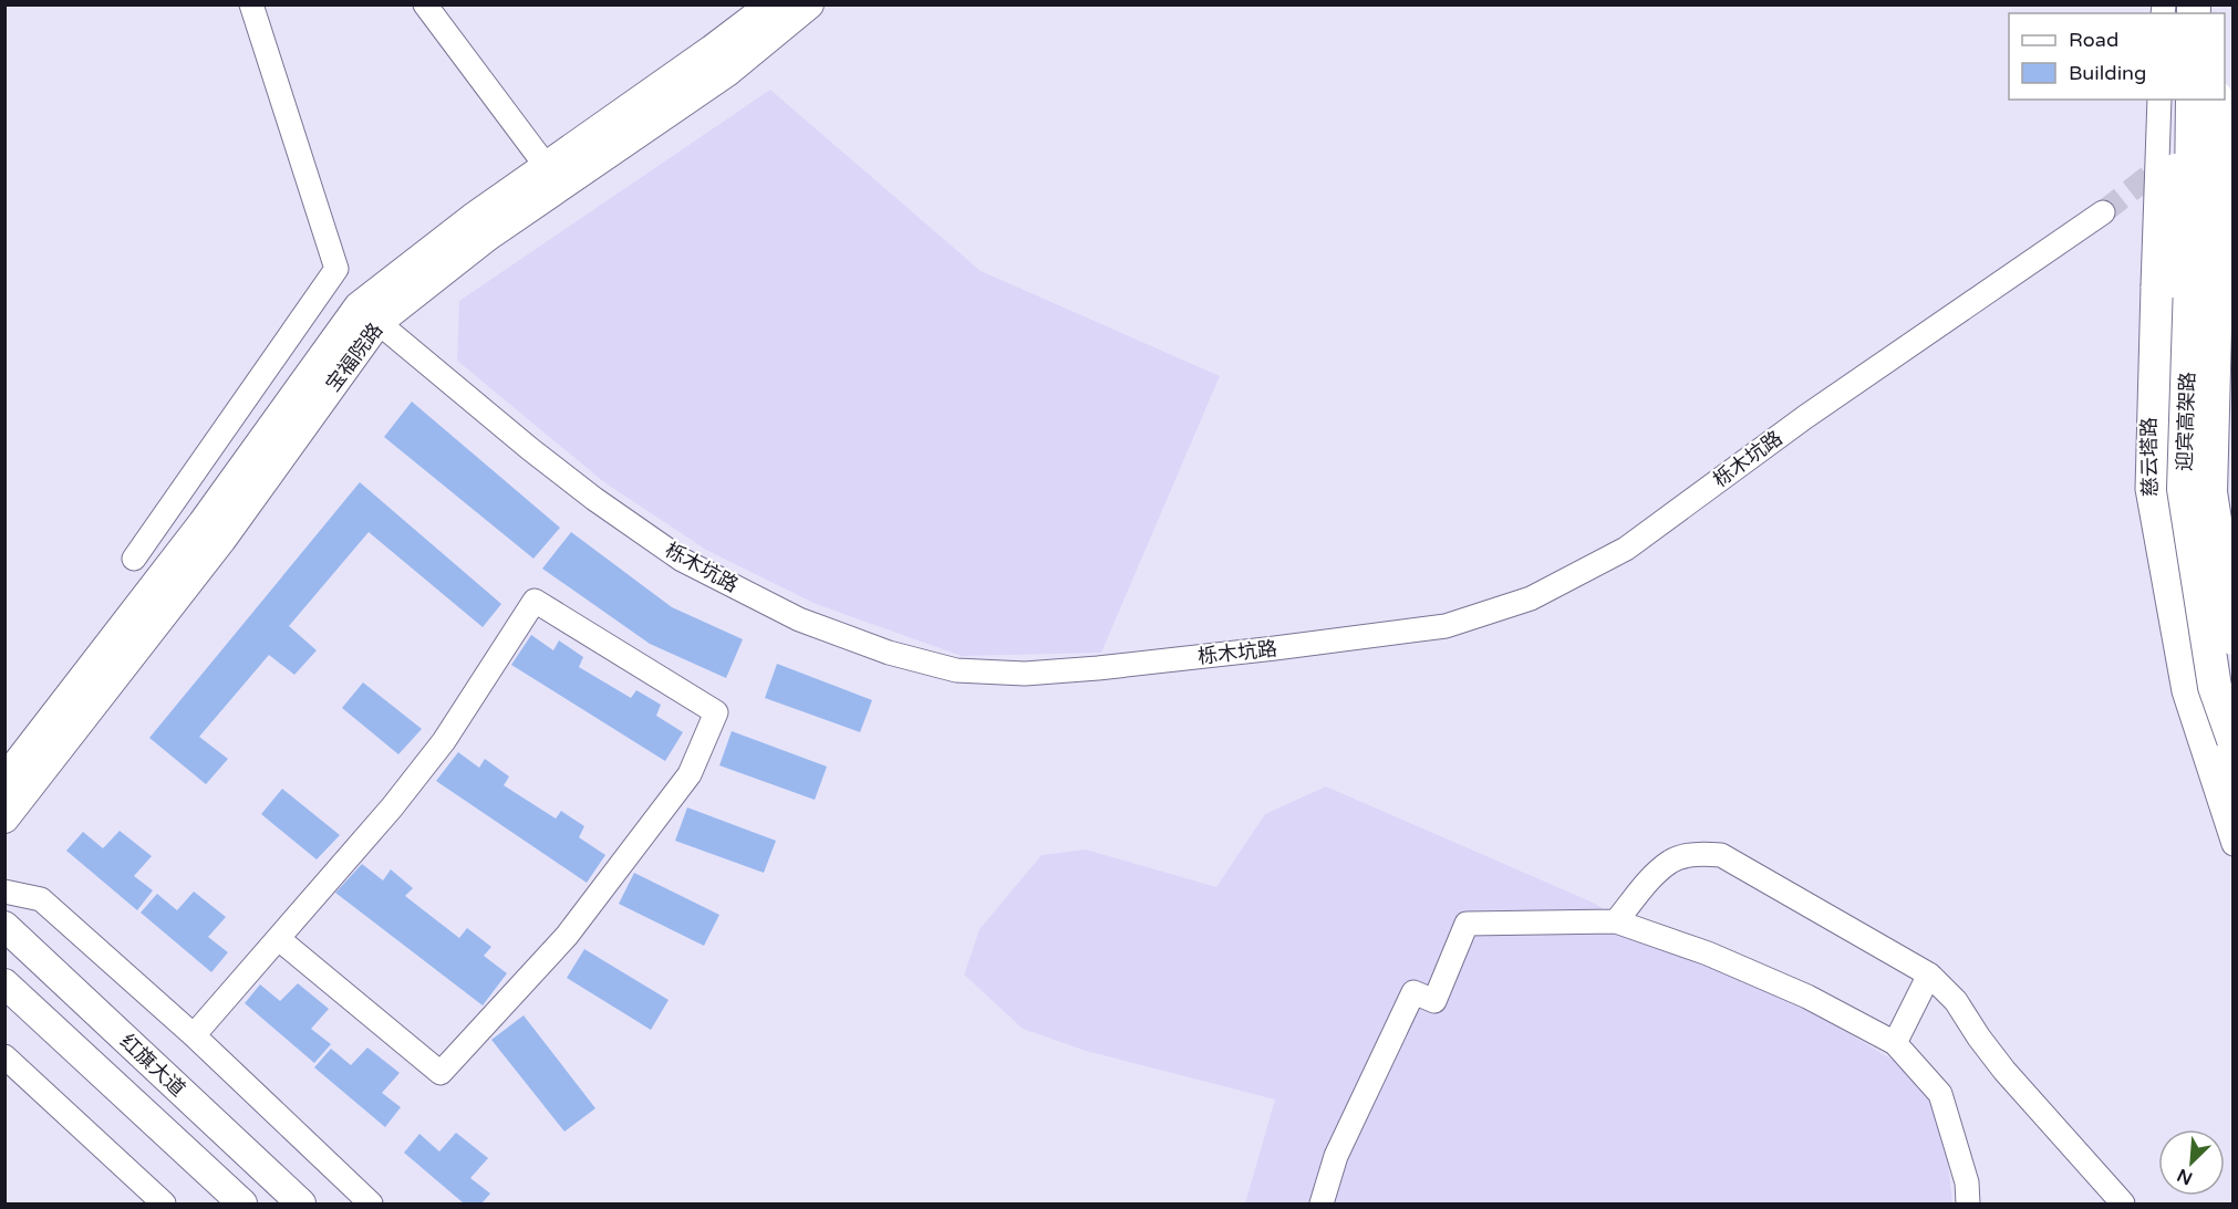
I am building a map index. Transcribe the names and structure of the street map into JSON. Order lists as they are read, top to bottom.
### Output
{
  "streets": {
    "highway": ["迎宾高架路"],
    "main road": ["宝福院路", "慈云塔路", "红旗大道"],
    "street": ["栎木坑路"]
  },
  "crossings": [
    ["宝福院路", "栎木坑路"]
  ],
  "legend": ["Road", "Building"],
  "north": "bottom left"
}
